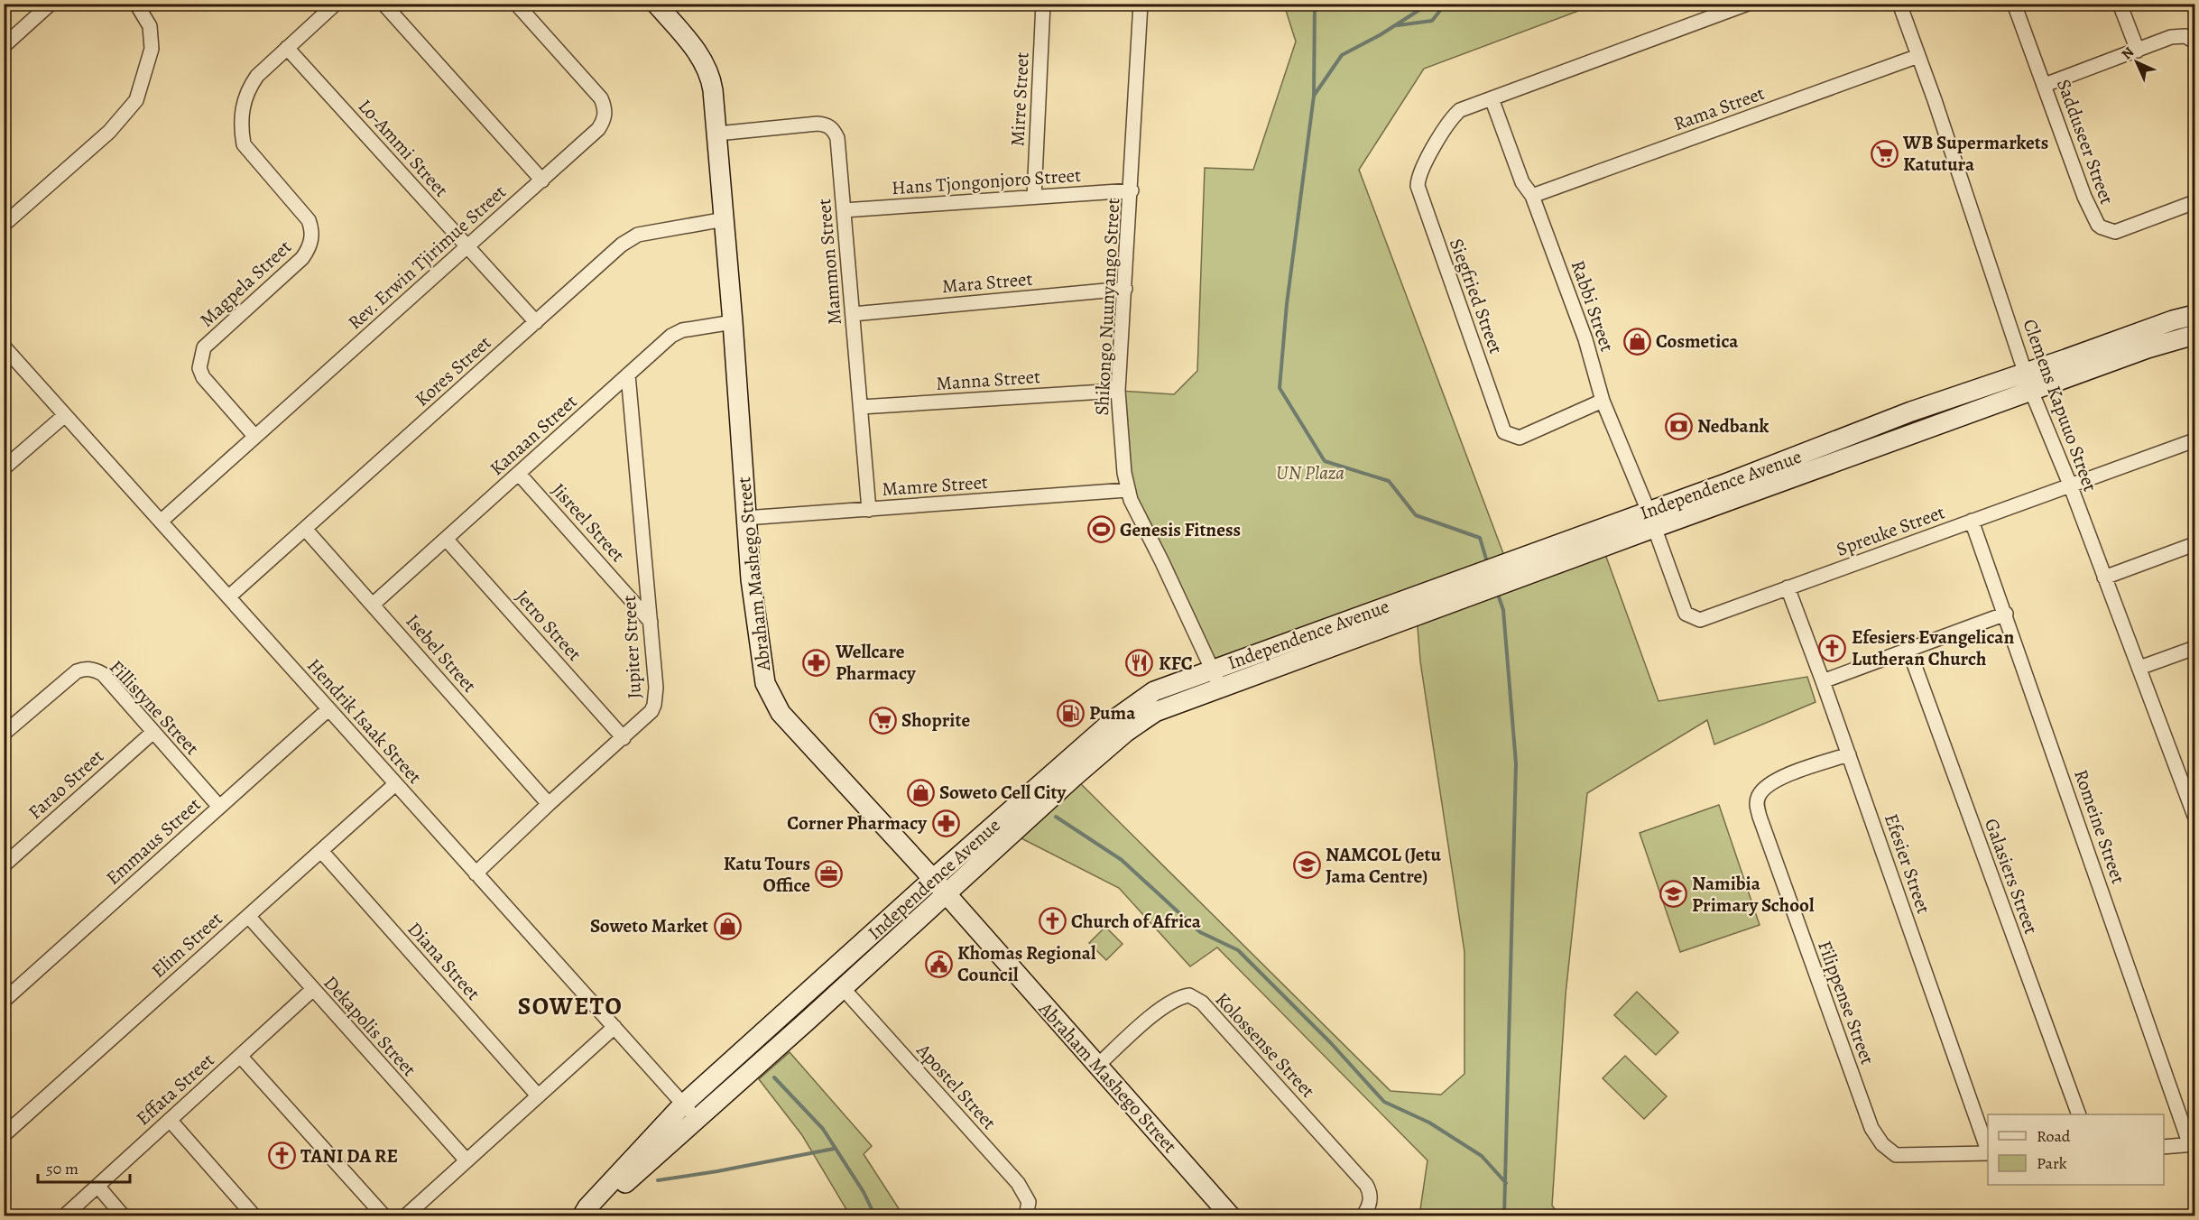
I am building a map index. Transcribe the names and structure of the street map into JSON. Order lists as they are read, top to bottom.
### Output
{
  "streets": {
    "main road": ["Independence Avenue", "Abraham Mashego Street"],
    "street": [
      "Mirre Street",
      "Rama Street",
      "Sadduseer Street",
      "Lo-Ammi Street",
      "Hans Tjongonjoro Street",
      "Rev. Erwin Tjirimue Street",
      "Mammon Street",
      "Mara Street",
      "Magpela Street",
      "Siegfried Street",
      "Rabbi Street",
      "Shikongo Nuunyango Street",
      "Kores Street",
      "Manna Street",
      "Clemens Kapuuo Street",
      "Kanaan Street",
      "Mamre Street",
      "Jisreel Street",
      "Spreuke Street",
      "Jetro Street",
      "Jupiter Street",
      "Isebel Street",
      "Fillistyne Street",
      "Hendrik Isaak Street",
      "Farao Street",
      "Romeine Street",
      "Emmaus Street",
      "Efesier Street",
      "Galasiers Street",
      "Elim Street",
      "Diana Street",
      "Filippense Street",
      "Dekapolis Street",
      "Kolossense Street",
      "Apostel Street",
      "Effata Street"
    ]
  },
  "crossings": [
    ["Mirre Street", "Hans Tjongonjoro Street"],
    ["Rama Street", "Rabbi Street"],
    ["Rama Street", "Clemens Kapuuo Street"],
    ["Lo-Ammi Street", "Rev. Erwin Tjirimue Street"],
    ["Lo-Ammi Street", "Magpela Street"],
    ["Lo-Ammi Street", "Kores Street"],
    ["Hans Tjongonjoro Street", "Mammon Street"],
    ["Hans Tjongonjoro Street", "Shikongo Nuunyango Street"],
    ["Rev. Erwin Tjirimue Street", "Magpela Street"],
    ["Rev. Erwin Tjirimue Street", "Hendrik Isaak Street"],
    ["Mammon Street", "Mara Street"],
    ["Mammon Street", "Manna Street"],
    ["Mammon Street", "Mamre Street"],
    ["Mammon Street", "Abraham Mashego Street"],
    ["Mara Street", "Shikongo Nuunyango Street"],
    ["Siegfried Street", "Rabbi Street"],
    ["Rabbi Street", "Independence Avenue"],
    ["Rabbi Street", "Spreuke Street"],
    ["Shikongo Nuunyango Street", "Manna Street"],
    ["Shikongo Nuunyango Street", "Independence Avenue"],
    ["Shikongo Nuunyango Street", "Mamre Street"],
    ["Kores Street", "Abraham Mashego Street"],
    ["Kores Street", "Isebel Street"],
    ["Kores Street", "Hendrik Isaak Street"],
    ["Clemens Kapuuo Street", "Independence Avenue"],
    ["Clemens Kapuuo Street", "Spreuke Street"],
    ["Kanaan Street", "Jisreel Street"],
    ["Kanaan Street", "Abraham Mashego Street"],
    ["Kanaan Street", "Jetro Street"],
    ["Kanaan Street", "Jupiter Street"],
    ["Kanaan Street", "Isebel Street"],
    ["Independence Avenue", "Spreuke Street"],
    ["Independence Avenue", "Abraham Mashego Street"],
    ["Independence Avenue", "Hendrik Isaak Street"],
    ["Independence Avenue", "Apostel Street"],
    ["Mamre Street", "Abraham Mashego Street"],
    ["Jisreel Street", "Jupiter Street"],
    ["Spreuke Street", "Romeine Street"],
    ["Spreuke Street", "Efesier Street"],
    ["Abraham Mashego Street", "Kolossense Street"],
    ["Jetro Street", "Jupiter Street"],
    ["Jupiter Street", "Isebel Street"],
    ["Jupiter Street", "Hendrik Isaak Street"],
    ["Fillistyne Street", "Farao Street"],
    ["Fillistyne Street", "Emmaus Street"],
    ["Hendrik Isaak Street", "Emmaus Street"],
    ["Hendrik Isaak Street", "Elim Street"],
    ["Efesier Street", "Filippense Street"],
    ["Elim Street", "Diana Street"],
    ["Elim Street", "Dekapolis Street"],
    ["Dekapolis Street", "Effata Street"]
  ],
  "districts": ["SOWETO"],
  "parks": ["UN Plaza"],
  "places": {
    "supermarket": ["WB Supermarkets Katutura", "Shoprite"],
    "shop": ["Cosmetica", "Soweto Cell City", "Soweto Market"],
    "bank": ["Nedbank"],
    "sports": ["Genesis Fitness"],
    "church": ["Efesiers Evangelican Lutheran Church", "Church of Africa", "TANI DA RE"],
    "pharmacy": ["Wellcare Pharmacy", "Corner Pharmacy"],
    "restaurant": ["KFC"],
    "fuel station": ["Puma"],
    "school or university": ["NAMCOL (Jetu Jama Centre)", "Namibia Primary School"],
    "office": ["Katu Tours Office"],
    "public building": ["Khomas Regional Council"]
  },
  "legend": ["Road", "Park"],
  "scale_bar": "50 m",
  "north": "top left"
}
